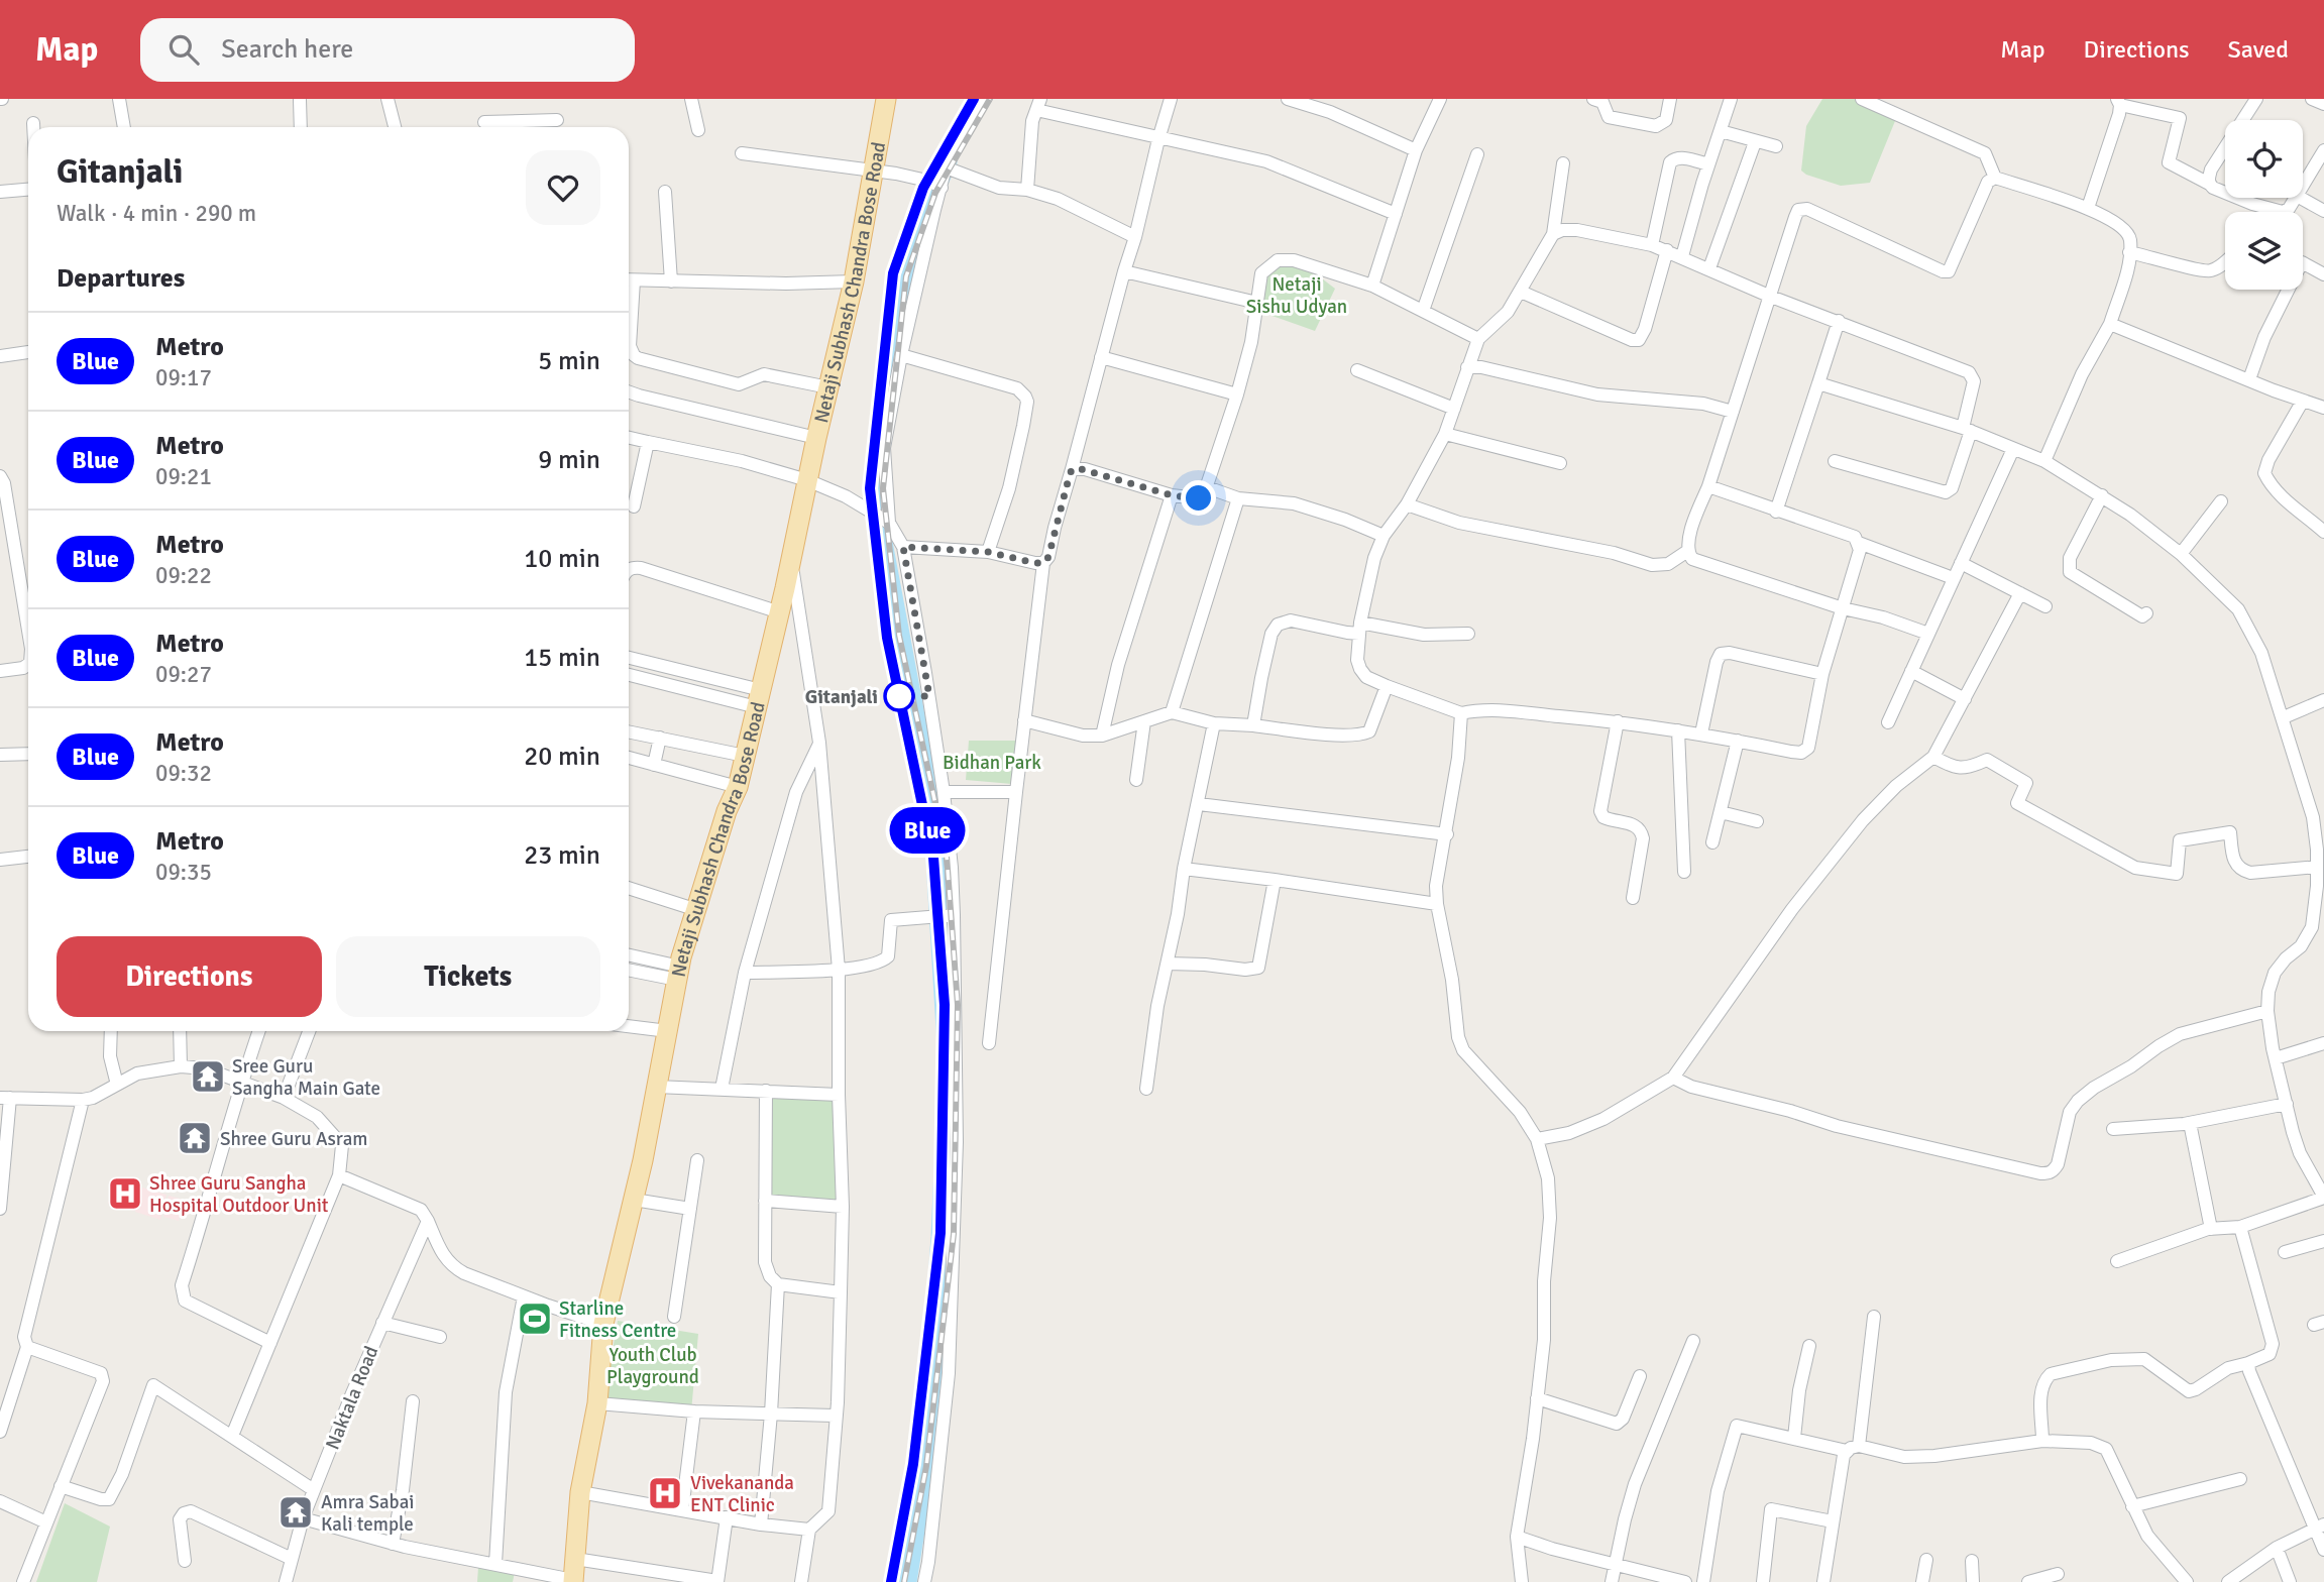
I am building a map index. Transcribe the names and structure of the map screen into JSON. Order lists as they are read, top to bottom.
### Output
{
  "streets": {
    "main road": ["Netaji Subhash Chandra Bose Road"],
    "street": ["Naktala Road"]
  },
  "parks": ["Netaji Sishu Udyan", "Bidhan Park", "Youth Club Playground"],
  "places": {
    "other": ["Gitanjali"],
    "temple": ["Sree Guru Sangha Main Gate", "Shree Guru Asram", "Amra Sabai Kali temple"],
    "hospital": ["Shree Guru Sangha Hospital Outdoor Unit", "Vivekananda ENT Clinic"],
    "sports": ["Starline Fitness Centre"]
  },
  "lines": ["metro line Blue"],
  "page": {
    "header": "Map",
    "search": "Search here",
    "nav": ["Map", "Directions", "Saved"],
    "on_map": "Blue",
    "heading": [
      ["Gitanjali", "Walk · 4 min · 290 m"],
      "Departures"
    ],
    "list": [
      {
        "mark": "Blue",
        "name": "Metro",
        "note": "09:17",
        "value": "5 min"
      },
      {
        "mark": "Blue",
        "name": "Metro",
        "note": "09:21",
        "value": "9 min"
      },
      {
        "mark": "Blue",
        "name": "Metro",
        "note": "09:22",
        "value": "10 min"
      },
      {
        "mark": "Blue",
        "name": "Metro",
        "note": "09:27",
        "value": "15 min"
      },
      {
        "mark": "Blue",
        "name": "Metro",
        "note": "09:32",
        "value": "20 min"
      },
      {
        "mark": "Blue",
        "name": "Metro",
        "note": "09:35",
        "value": "23 min"
      }
    ],
    "buttons": ["Directions", "Tickets"]
  }
}
